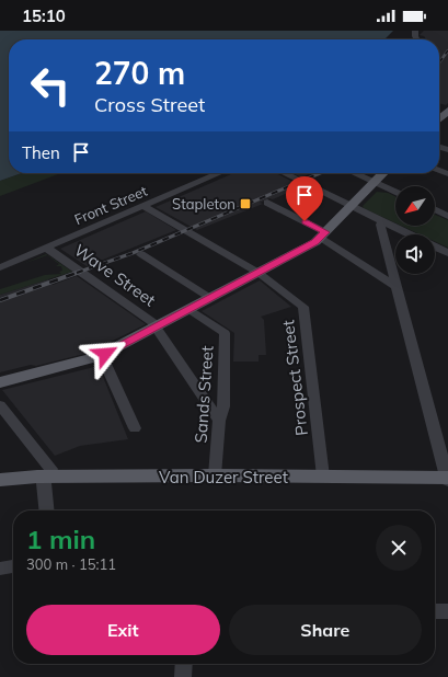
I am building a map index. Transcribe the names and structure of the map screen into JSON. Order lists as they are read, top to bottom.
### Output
{
  "streets": {
    "main road": ["Van Duzer Street"],
    "street": [
      "Front Street",
      "Wave Street",
      "Prospect Street",
      "Sands Street"
    ]
  },
  "crossings": [
    ["Front Street", "Wave Street"],
    ["Front Street", "Prospect Street"],
    ["Wave Street", "Sands Street"],
    ["Prospect Street", "Van Duzer Street"],
    ["Sands Street", "Van Duzer Street"]
  ],
  "places": {
    "transit": ["Stapleton"]
  },
  "north": "bottom left",
  "page": {
    "status": "15:10",
    "turn": ["270 m", "Cross Street"],
    "then": "Then",
    "heading": ["1 min", "300 m · 15:11"],
    "buttons": ["Exit", "Share"]
  }
}
